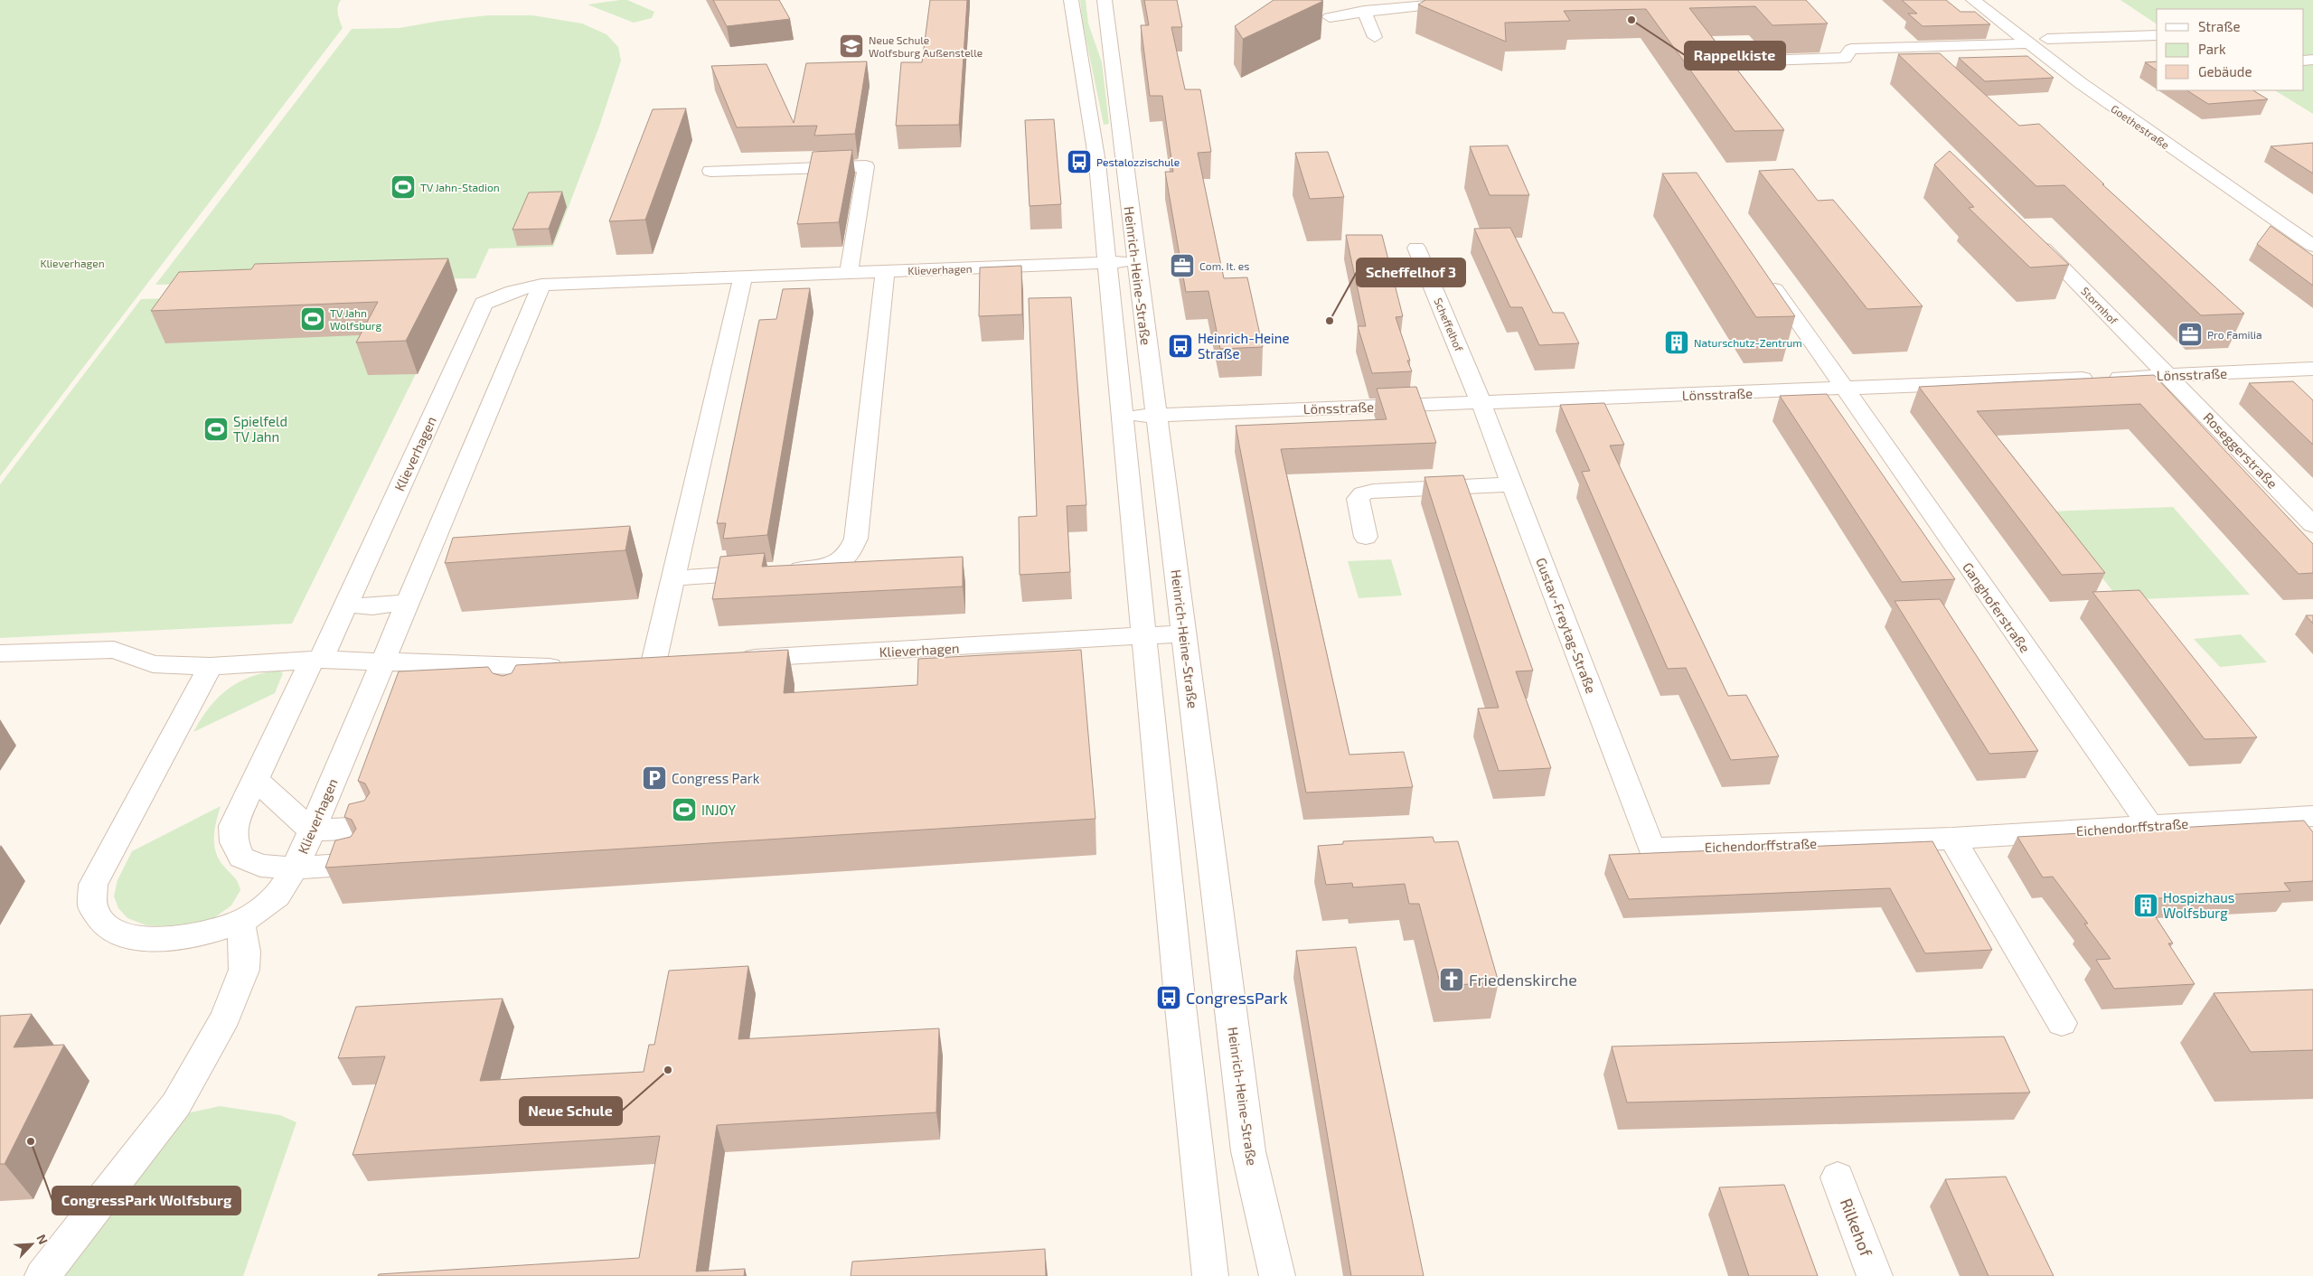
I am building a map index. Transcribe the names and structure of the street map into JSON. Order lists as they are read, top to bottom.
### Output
{
  "streets": {
    "street": [
      "Goethestraße",
      "Klieverhagen",
      "Heinrich-Heine-Straße",
      "Stormhof",
      "Scheffelhof",
      "Lönsstraße",
      "Roseggerstraße",
      "Ganghoferstraße",
      "Gustav-Freytag-Straße",
      "Eichendorffstraße",
      "Rilkehof"
    ]
  },
  "crossings": [
    ["Klieverhagen", "Heinrich-Heine-Straße"],
    ["Heinrich-Heine-Straße", "Lönsstraße"],
    ["Stormhof", "Lönsstraße"],
    ["Stormhof", "Roseggerstraße"],
    ["Scheffelhof", "Lönsstraße"],
    ["Scheffelhof", "Gustav-Freytag-Straße"],
    ["Lönsstraße", "Roseggerstraße"],
    ["Lönsstraße", "Ganghoferstraße"],
    ["Lönsstraße", "Gustav-Freytag-Straße"],
    ["Ganghoferstraße", "Eichendorffstraße"],
    ["Gustav-Freytag-Straße", "Eichendorffstraße"]
  ],
  "parks": ["Klieverhagen"],
  "places": {
    "other": [
      "Rappelkiste",
      "Scheffelhof 3",
      "Neue Schule",
      "CongressPark Wolfsburg"
    ],
    "school or university": ["Neue Schule Wolfsburg Außenstelle"],
    "bus stop": ["Pestalozzischule", "Heinrich-Heine Straße", "CongressPark"],
    "sports": [
      "TV Jahn-Stadion",
      "TV Jahn Wolfsburg",
      "Spielfeld TV Jahn",
      "INJOY"
    ],
    "office": ["Com. It. es", "Pro Familia"],
    "building": ["Naturschutz-Zentrum", "Hospizhaus Wolfsburg"],
    "parking": ["Congress Park"],
    "church": ["Friedenskirche"]
  },
  "legend": ["Straße", "Park", "Gebäude"],
  "north": "top right"
}
